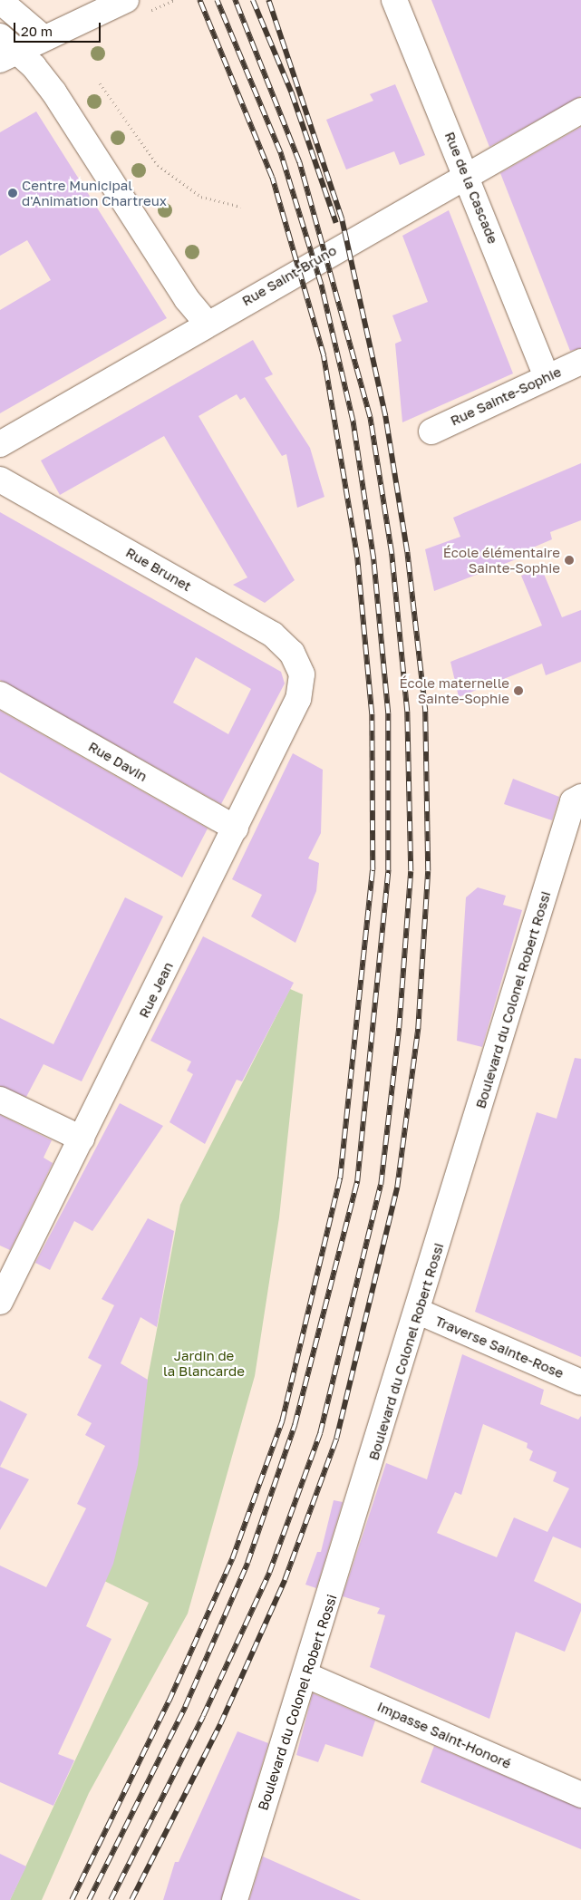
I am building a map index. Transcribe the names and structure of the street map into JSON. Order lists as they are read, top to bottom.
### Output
{
  "streets": {
    "street": [
      "Rue de la Cascade",
      "Rue Saint-Bruno",
      "Rue Sainte-Sophie",
      "Rue Brunet",
      "Rue Davin",
      "Rue Jean",
      "Boulevard du Colonel Robert Rossi",
      "Traverse Sainte-Rose",
      "Impasse Saint-Honoré"
    ]
  },
  "crossings": [
    ["Rue de la Cascade", "Rue Saint-Bruno"],
    ["Rue de la Cascade", "Rue Sainte-Sophie"],
    ["Rue Brunet", "Rue Jean"],
    ["Rue Davin", "Rue Jean"],
    ["Boulevard du Colonel Robert Rossi", "Traverse Sainte-Rose"],
    ["Boulevard du Colonel Robert Rossi", "Impasse Saint-Honoré"]
  ],
  "parks": ["Jardin de la Blancarde"],
  "places": ["Centre Municipal d'Animation Chartreux", "École élémentaire Sainte-Sophie", "École maternelle Sainte-Sophie"],
  "scale_bar": "20 m"
}
